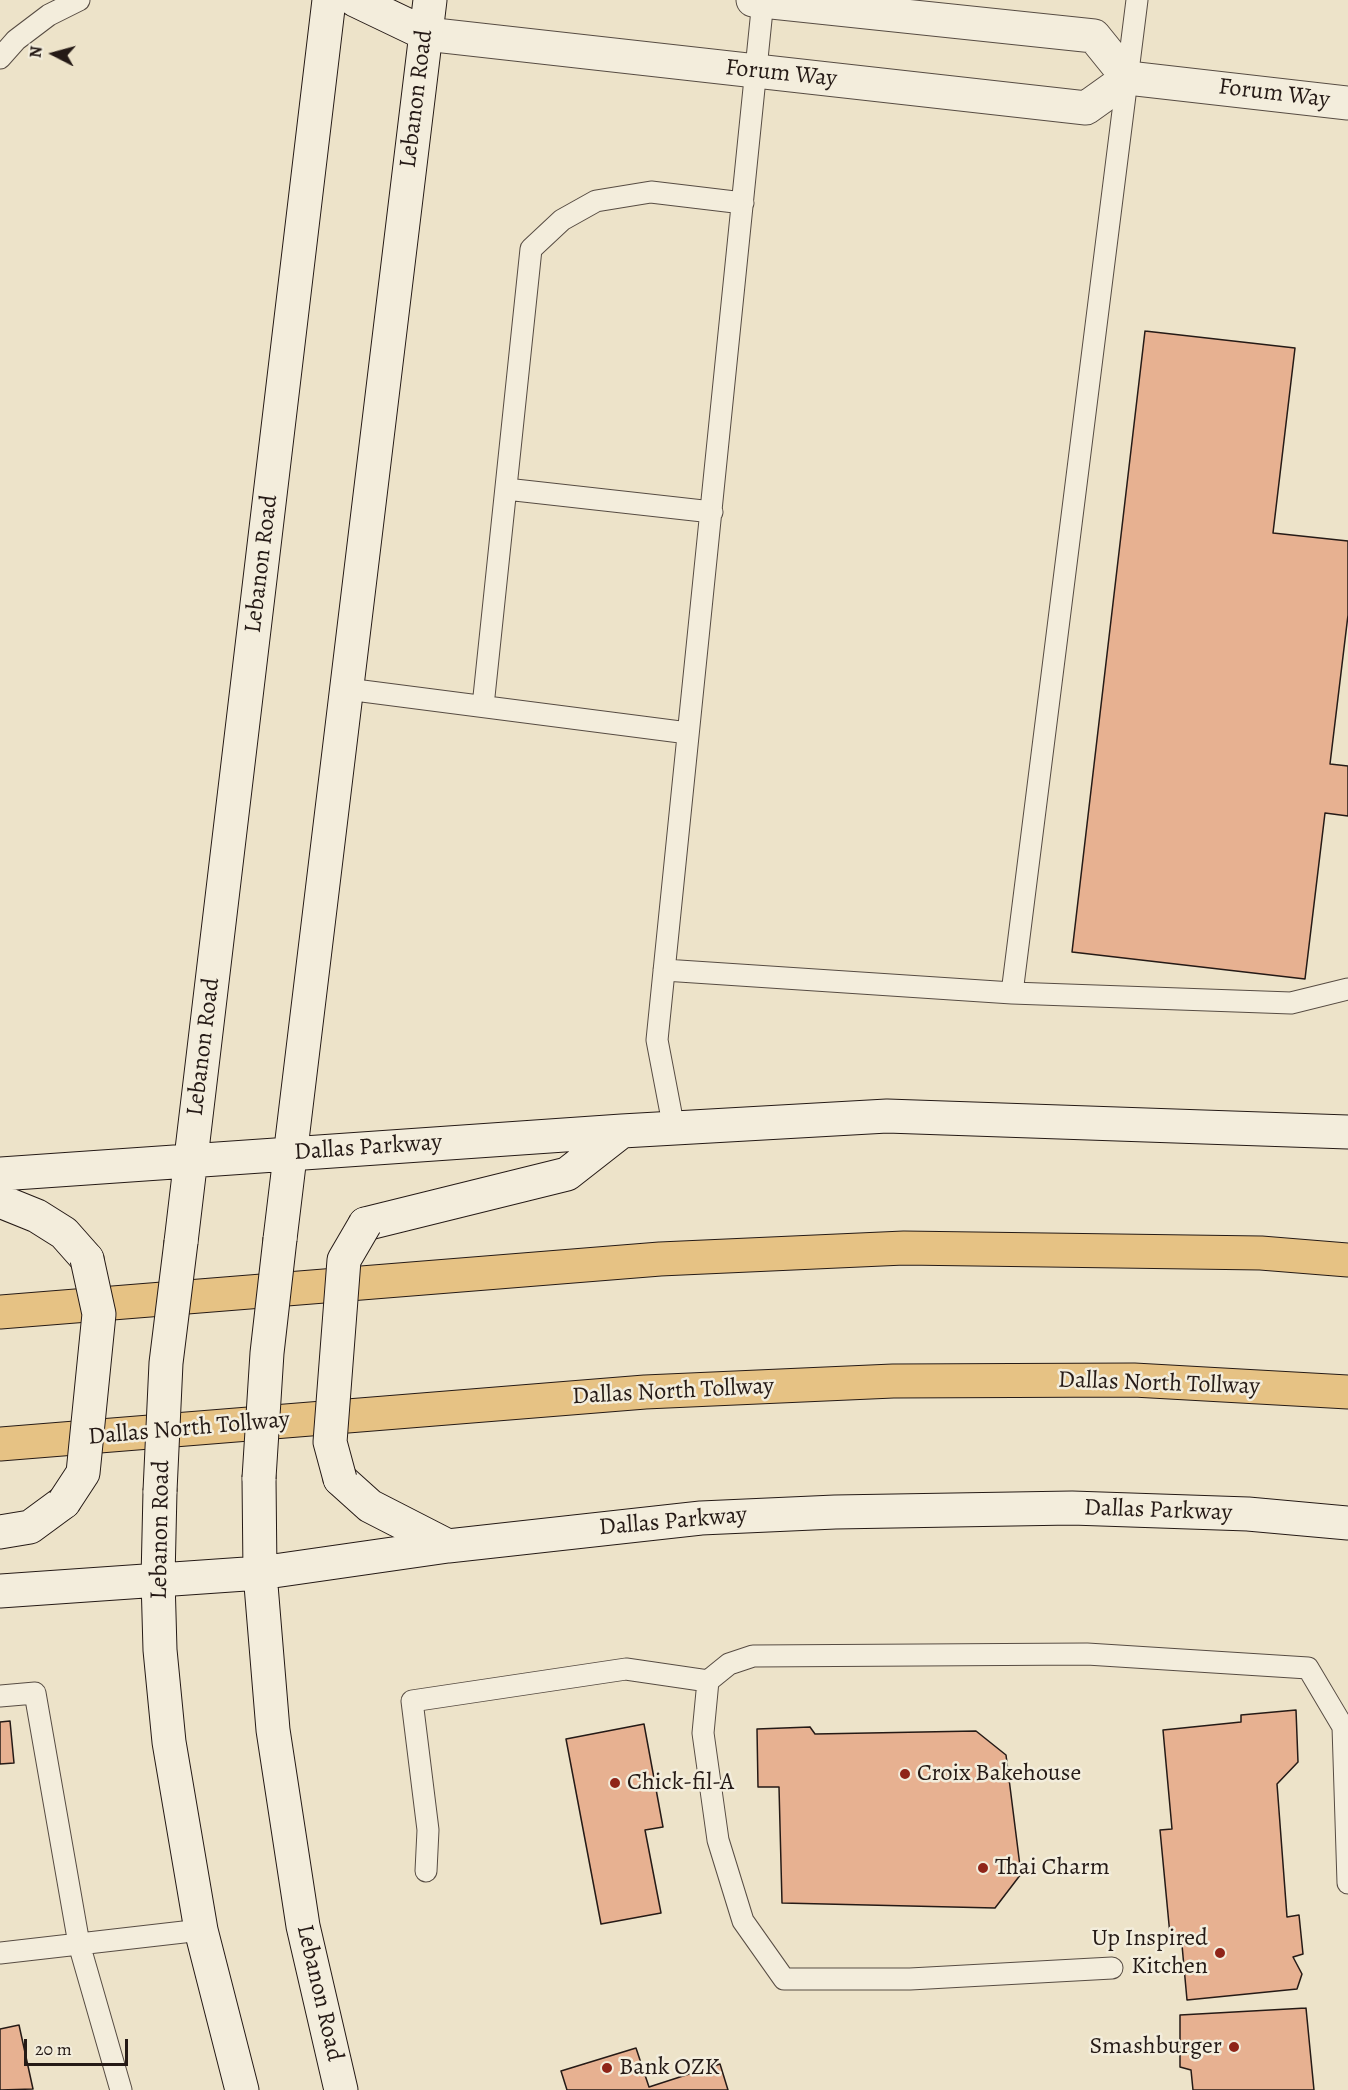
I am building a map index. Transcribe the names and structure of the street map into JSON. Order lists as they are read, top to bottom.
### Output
{
  "streets": {
    "highway": ["Dallas North Tollway"],
    "main road": ["Forum Way", "Lebanon Road", "Dallas Parkway"]
  },
  "crossings": [
    ["Forum Way", "Lebanon Road"],
    ["Lebanon Road", "Dallas Parkway"]
  ],
  "places": [
    "Croix Bakehouse",
    "Chick-fil-A",
    "Thai Charm",
    "Up Inspired Kitchen",
    "Smashburger",
    "Bank OZK"
  ],
  "scale_bar": "20 m",
  "north": "left"
}
